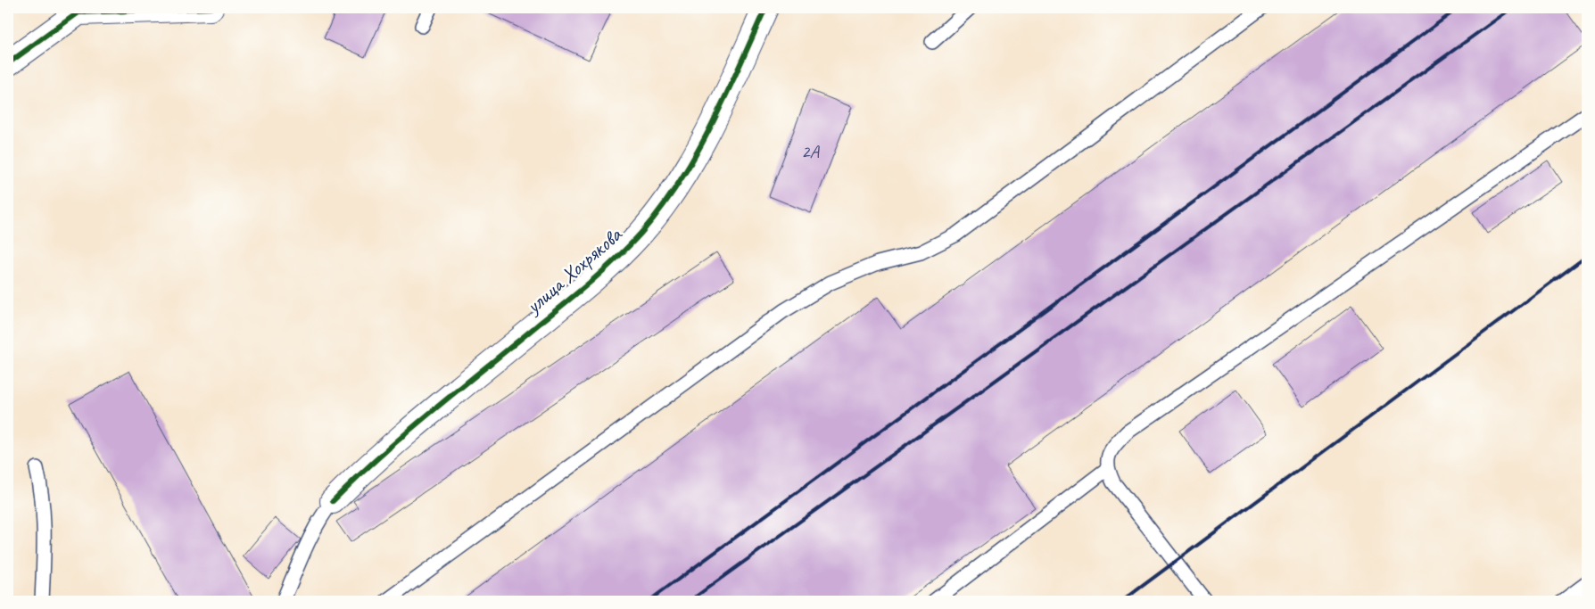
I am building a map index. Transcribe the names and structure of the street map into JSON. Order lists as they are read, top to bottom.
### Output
{
  "streets": {
    "street": ["улица Хохрякова"]
  },
  "house_numbers": ["2А"]
}
